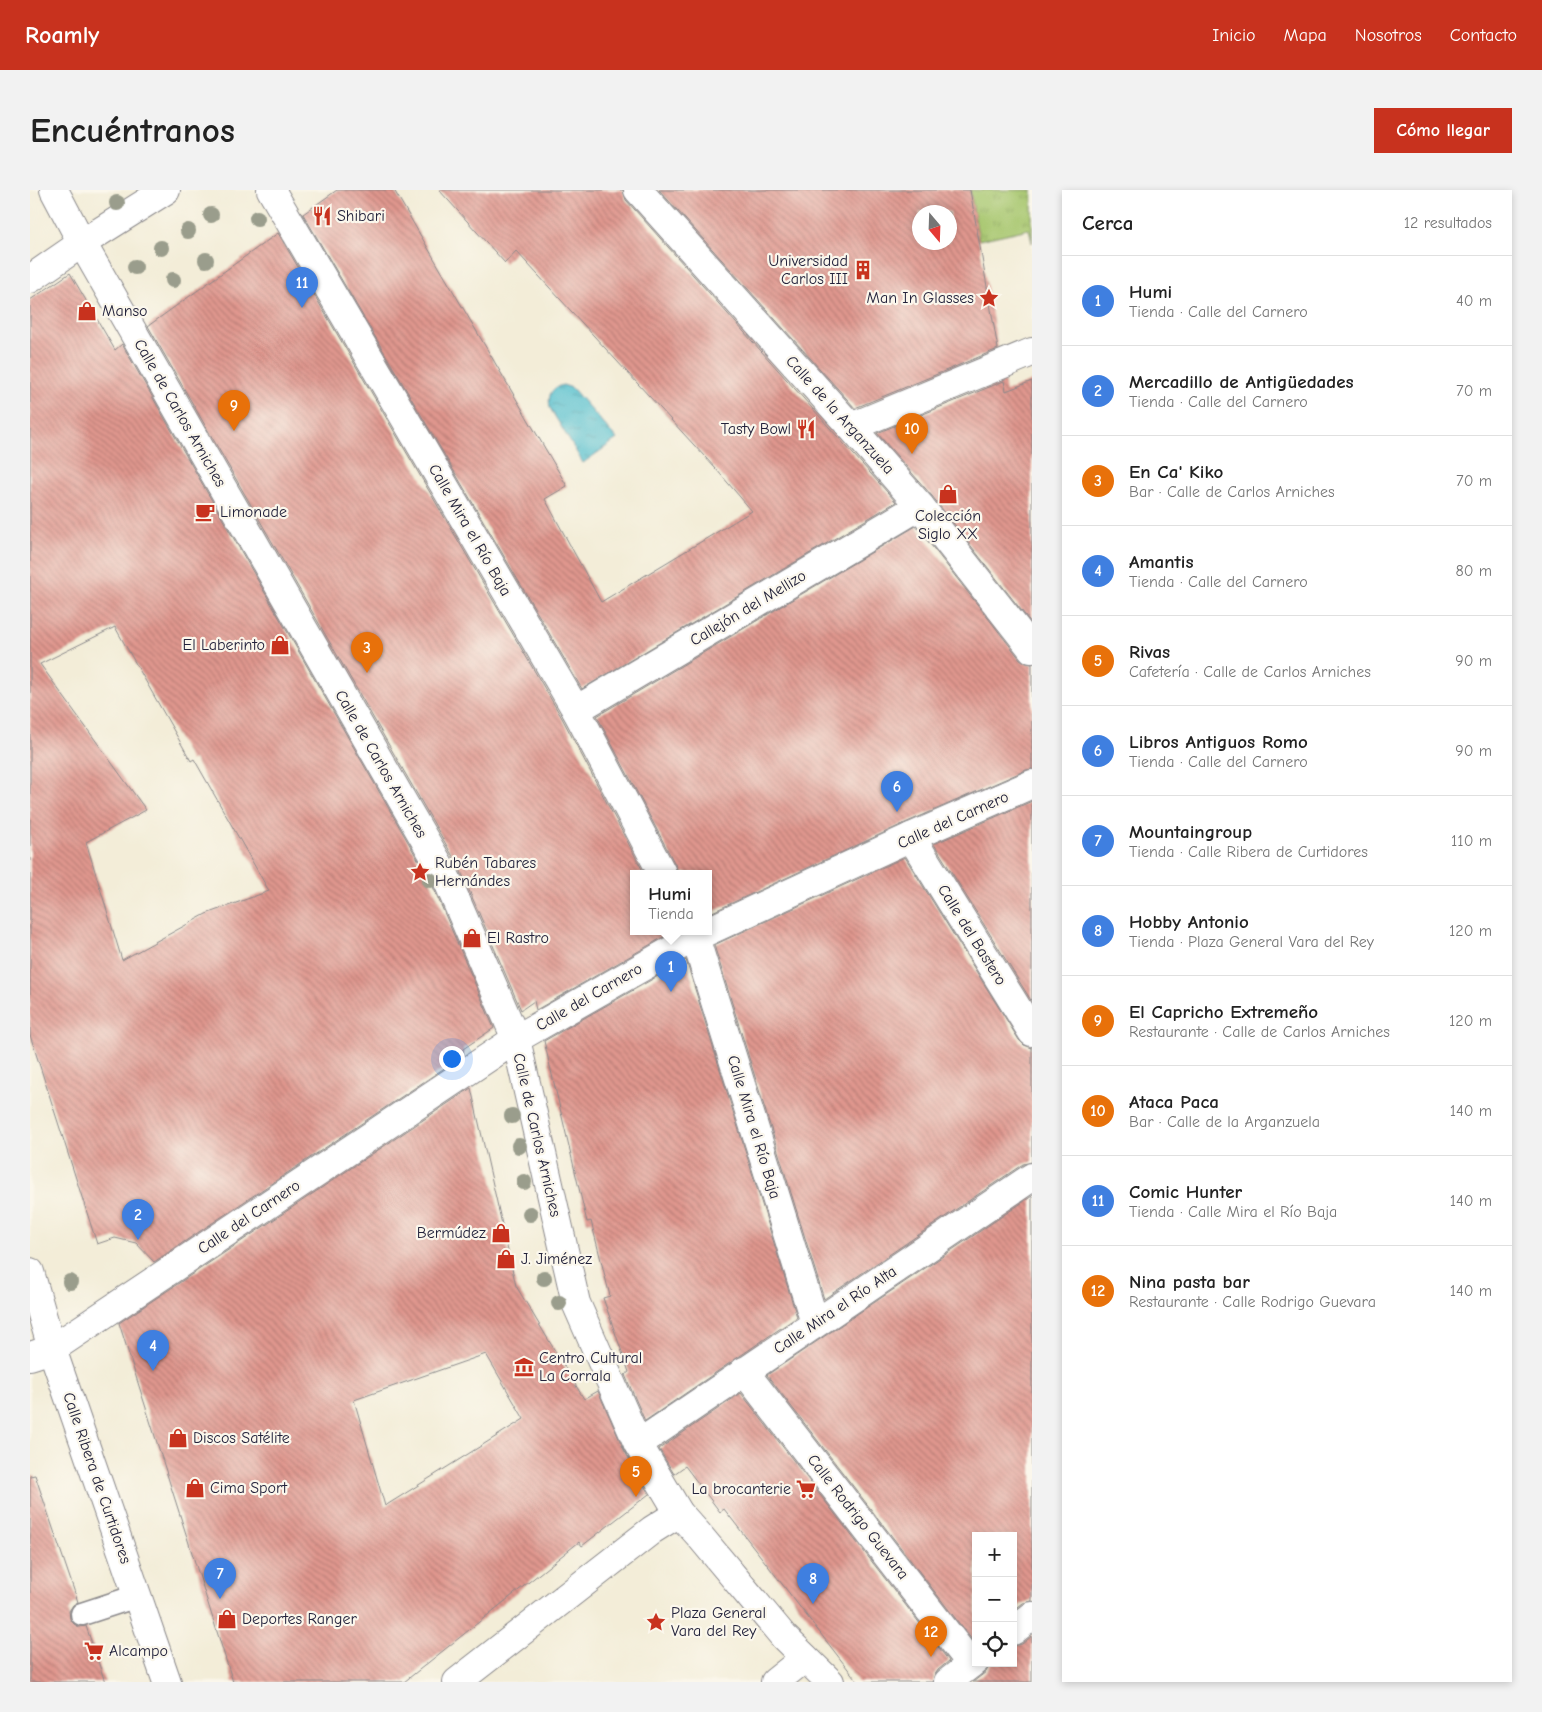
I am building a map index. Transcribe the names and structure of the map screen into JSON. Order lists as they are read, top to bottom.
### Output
{
  "streets": {
    "street": [
      "Calle de Carlos Arniches",
      "Calle de la Arganzuela",
      "Calle Mira el Río Baja",
      "Callejón del Mellizo",
      "Calle del Carnero",
      "Calle del Bastero",
      "Calle Mira el Río Alta",
      "Calle Ribera de Curtidores",
      "Calle Rodrigo Guevara"
    ]
  },
  "crossings": [
    ["Calle de Carlos Arniches", "Calle del Carnero"],
    ["Calle de Carlos Arniches", "Calle Mira el Río Alta"],
    ["Calle de la Arganzuela", "Callejón del Mellizo"],
    ["Calle Mira el Río Baja", "Callejón del Mellizo"],
    ["Calle Mira el Río Baja", "Calle Mira el Río Alta"],
    ["Calle del Carnero", "Calle del Bastero"],
    ["Calle del Carnero", "Calle Ribera de Curtidores"],
    ["Calle Mira el Río Alta", "Calle Rodrigo Guevara"]
  ],
  "places": {
    "restaurant": ["Shibari", "Tasty Bowl"],
    "building": ["Universidad Carlos III"],
    "place": ["Man In Glasses", "Rubén Tabares Hernándes", "Plaza General Vara del Rey"],
    "shop": [
      "Manso",
      "Colección Siglo XX",
      "El Laberinto",
      "El Rastro",
      "Bermúdez",
      "J. Jiménez",
      "Discos Satélite",
      "Cima Sport",
      "Deportes Ranger"
    ],
    "cafe": ["Limonade"],
    "museum": ["Centro Cultural La Corrala"],
    "supermarket": ["La brocanterie", "Alcampo"]
  },
  "north": "bottom",
  "page": {
    "header": "Roamly",
    "nav": [
      "Inicio",
      "Mapa",
      "Nosotros",
      "Contacto"
    ],
    "buttons": "Cómo llegar",
    "title": "Encuéntranos",
    "heading": ["Cerca", "12 resultados"],
    "list": [
      {
        "mark": "1",
        "name": "Humi",
        "note": "Tienda · Calle del Carnero",
        "value": "40 m"
      },
      {
        "mark": "2",
        "name": "Mercadillo de Antigüedades",
        "note": "Tienda · Calle del Carnero",
        "value": "70 m"
      },
      {
        "mark": "3",
        "name": "En Ca' Kiko",
        "note": "Bar · Calle de Carlos Arniches",
        "value": "70 m"
      },
      {
        "mark": "4",
        "name": "Amantis",
        "note": "Tienda · Calle del Carnero",
        "value": "80 m"
      },
      {
        "mark": "5",
        "name": "Rivas",
        "note": "Cafetería · Calle de Carlos Arniches",
        "value": "90 m"
      },
      {
        "mark": "6",
        "name": "Libros Antiguos Romo",
        "note": "Tienda · Calle del Carnero",
        "value": "90 m"
      },
      {
        "mark": "7",
        "name": "Mountaingroup",
        "note": "Tienda · Calle Ribera de Curtidores",
        "value": "110 m"
      },
      {
        "mark": "8",
        "name": "Hobby Antonio",
        "note": "Tienda · Plaza General Vara del Rey",
        "value": "120 m"
      },
      {
        "mark": "9",
        "name": "El Capricho Extremeño",
        "note": "Restaurante · Calle de Carlos Arniches",
        "value": "120 m"
      },
      {
        "mark": "10",
        "name": "Ataca Paca",
        "note": "Bar · Calle de la Arganzuela",
        "value": "140 m"
      },
      {
        "mark": "11",
        "name": "Comic Hunter",
        "note": "Tienda · Calle Mira el Río Baja",
        "value": "140 m"
      },
      {
        "mark": "12",
        "name": "Nina pasta bar",
        "note": "Restaurante · Calle Rodrigo Guevara",
        "value": "140 m"
      }
    ],
    "pins": [
      "11",
      "9",
      "10",
      "3",
      "6",
      "1",
      "2",
      "4",
      "5",
      "7",
      "8",
      "12"
    ],
    "popup": ["Humi", "Tienda"],
    "map_buttons": ["+", "−"]
  }
}
